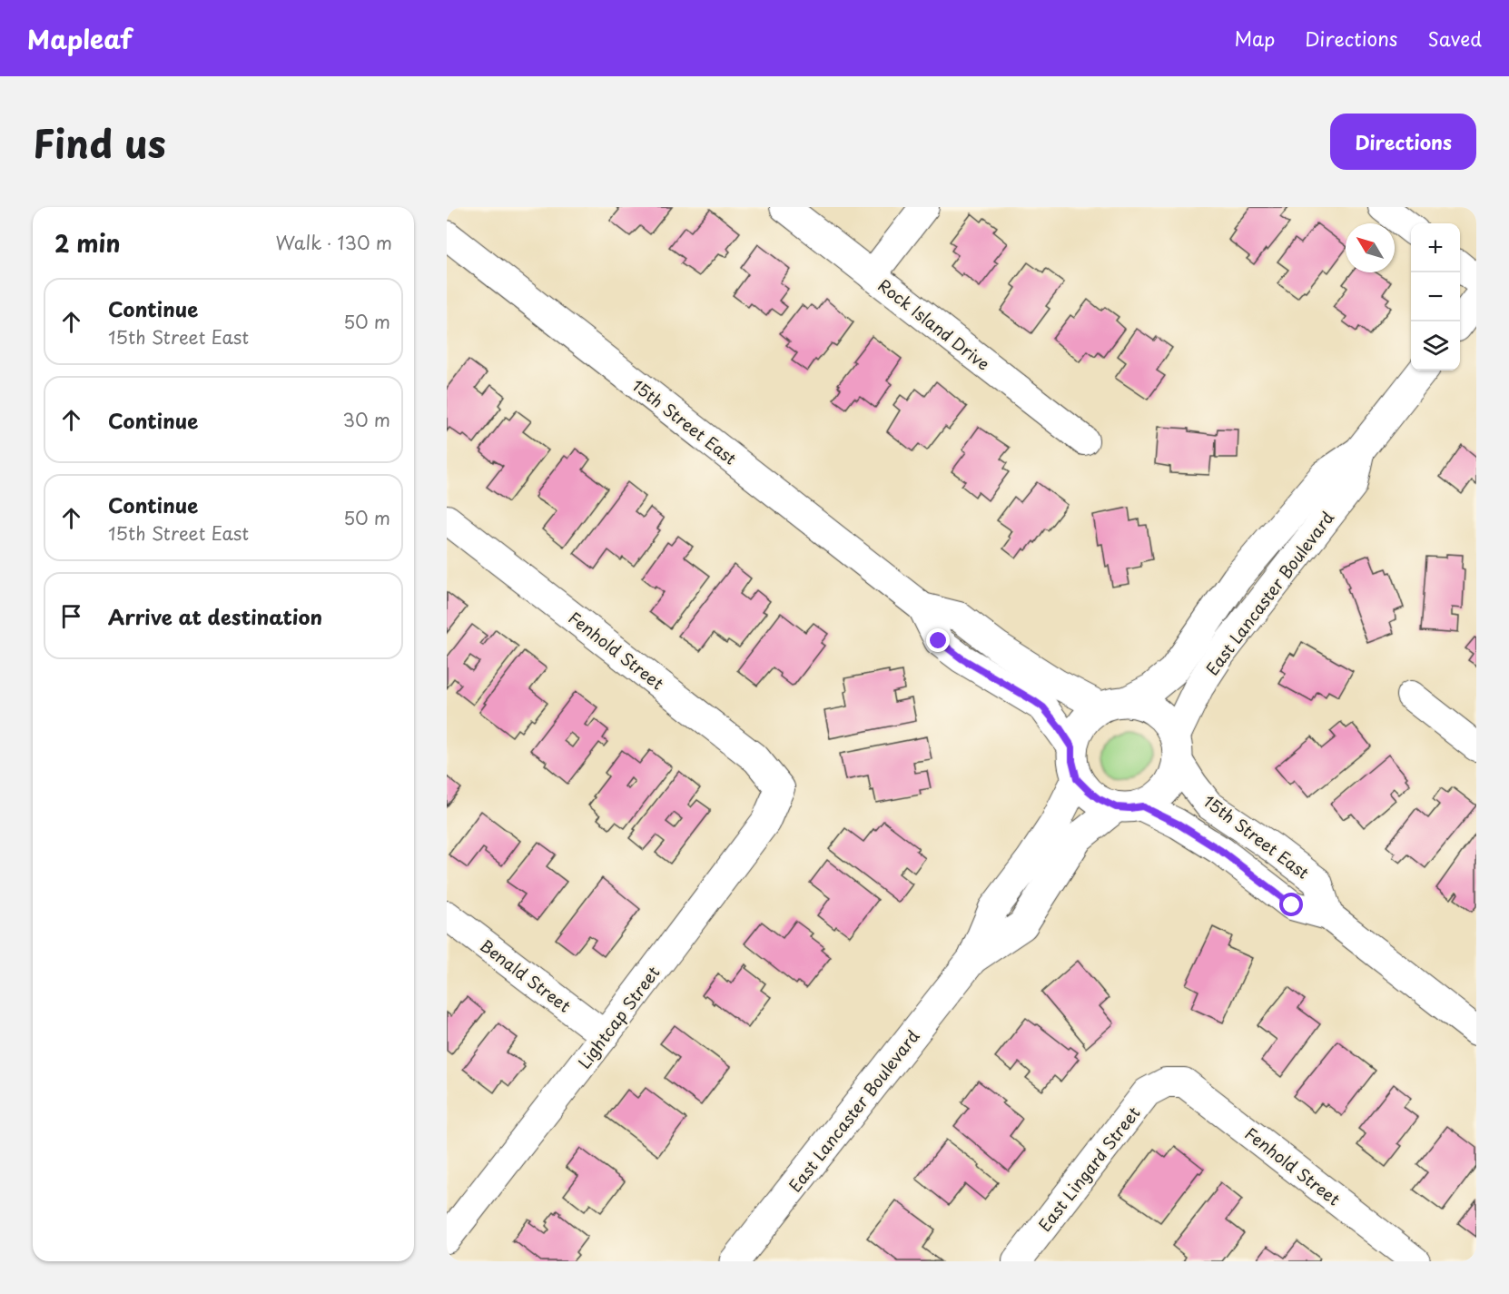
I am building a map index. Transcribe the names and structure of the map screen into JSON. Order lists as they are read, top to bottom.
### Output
{
  "streets": {
    "main road": ["East Lancaster Boulevard"],
    "street": [
      "Rock Island Drive",
      "15th Street East",
      "Fenhold Street",
      "Benald Street",
      "Lightcap Street",
      "East Lingard Street"
    ]
  },
  "crossings": [
    ["15th Street East", "East Lancaster Boulevard"],
    ["Fenhold Street", "Lightcap Street"],
    ["Fenhold Street", "East Lingard Street"],
    ["Benald Street", "Lightcap Street"]
  ],
  "north": "top left",
  "page": {
    "header": "Mapleaf",
    "nav": ["Map", "Directions", "Saved"],
    "title": "Find us",
    "buttons": "Directions",
    "heading": ["2 min", "Walk · 130 m"],
    "map_buttons": ["+", "−"],
    "list": [
      ["Continue", "15th Street East", "50 m"],
      ["Continue", "30 m"],
      ["Continue", "15th Street East", "50 m"],
      "Arrive at destination"
    ]
  }
}
